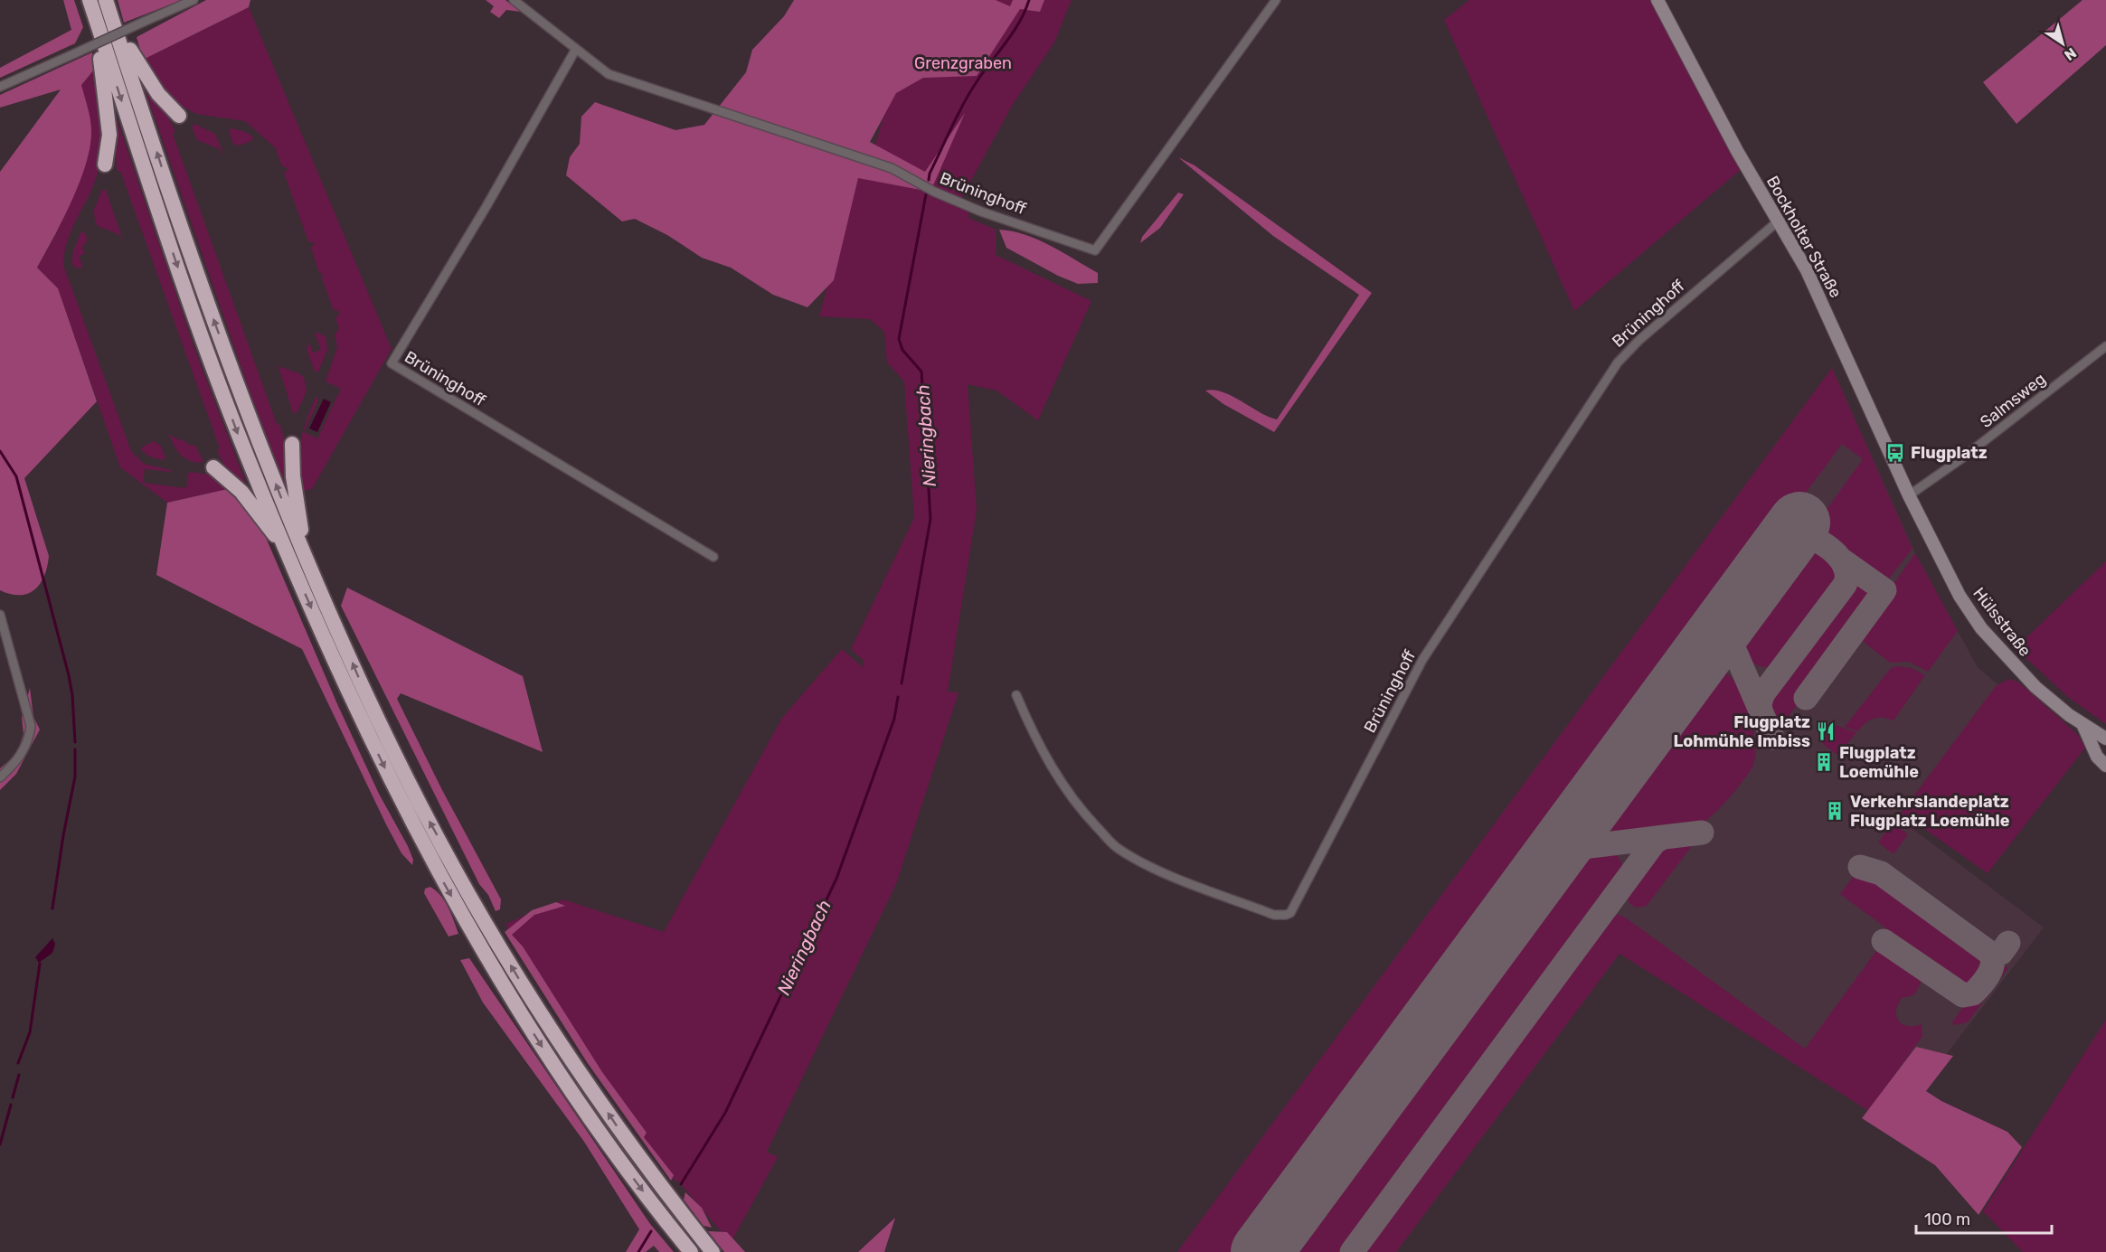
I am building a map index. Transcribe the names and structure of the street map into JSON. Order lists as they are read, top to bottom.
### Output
{
  "streets": {
    "street": [
      "Brüninghoff",
      "Bockholter Straße",
      "Salmsweg",
      "Hülsstraße"
    ]
  },
  "crossings": [
    ["Brüninghoff", "Bockholter Straße"],
    ["Bockholter Straße", "Salmsweg"],
    ["Bockholter Straße", "Hülsstraße"],
    ["Salmsweg", "Hülsstraße"]
  ],
  "water": ["Nieringbach"],
  "parks": ["Grenzgraben"],
  "places": {
    "bus stop": ["Flugplatz"],
    "restaurant": ["Flugplatz Lohmühle Imbiss"],
    "building": ["Flugplatz Loemühle", "Verkehrslandeplatz Flugplatz Loemühle"]
  },
  "scale_bar": "100 m",
  "north": "bottom right"
}
